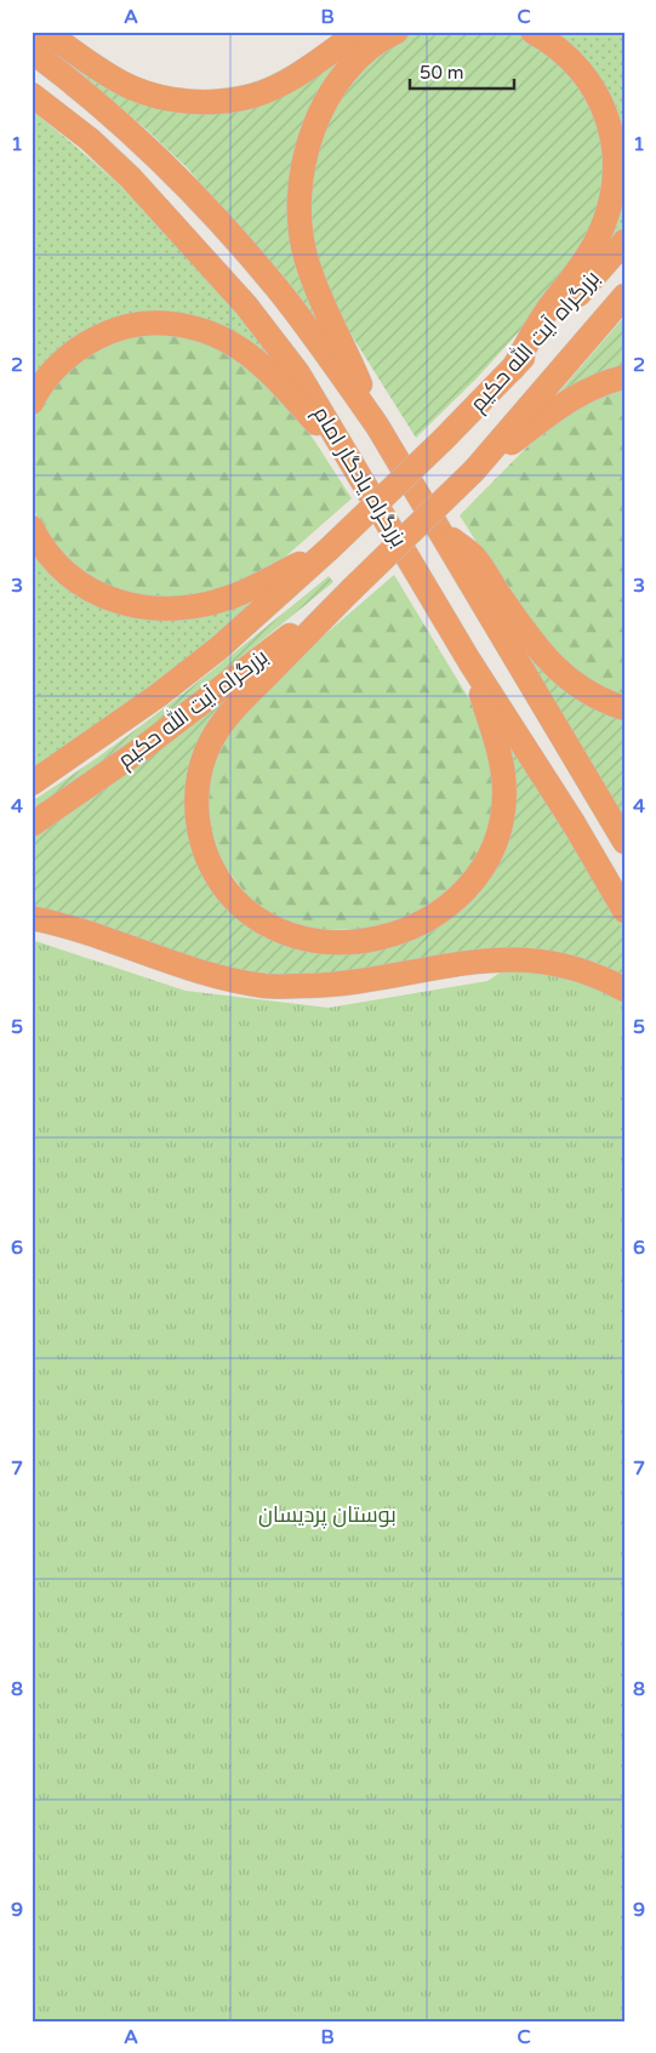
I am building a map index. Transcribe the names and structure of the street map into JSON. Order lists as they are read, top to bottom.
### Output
{
  "streets": {
    "highway": ["بزرگراه آیت الله حکیم", "بزرگراه یادگار امام"]
  },
  "parks": ["بوستان پردیسان"],
  "scale_bar": "50 m",
  "grid": {
    "columns": ["A", "B", "C"],
    "rows": [
      "1",
      "2",
      "3",
      "4",
      "5",
      "6",
      "7",
      "8",
      "9"
    ]
  }
}
